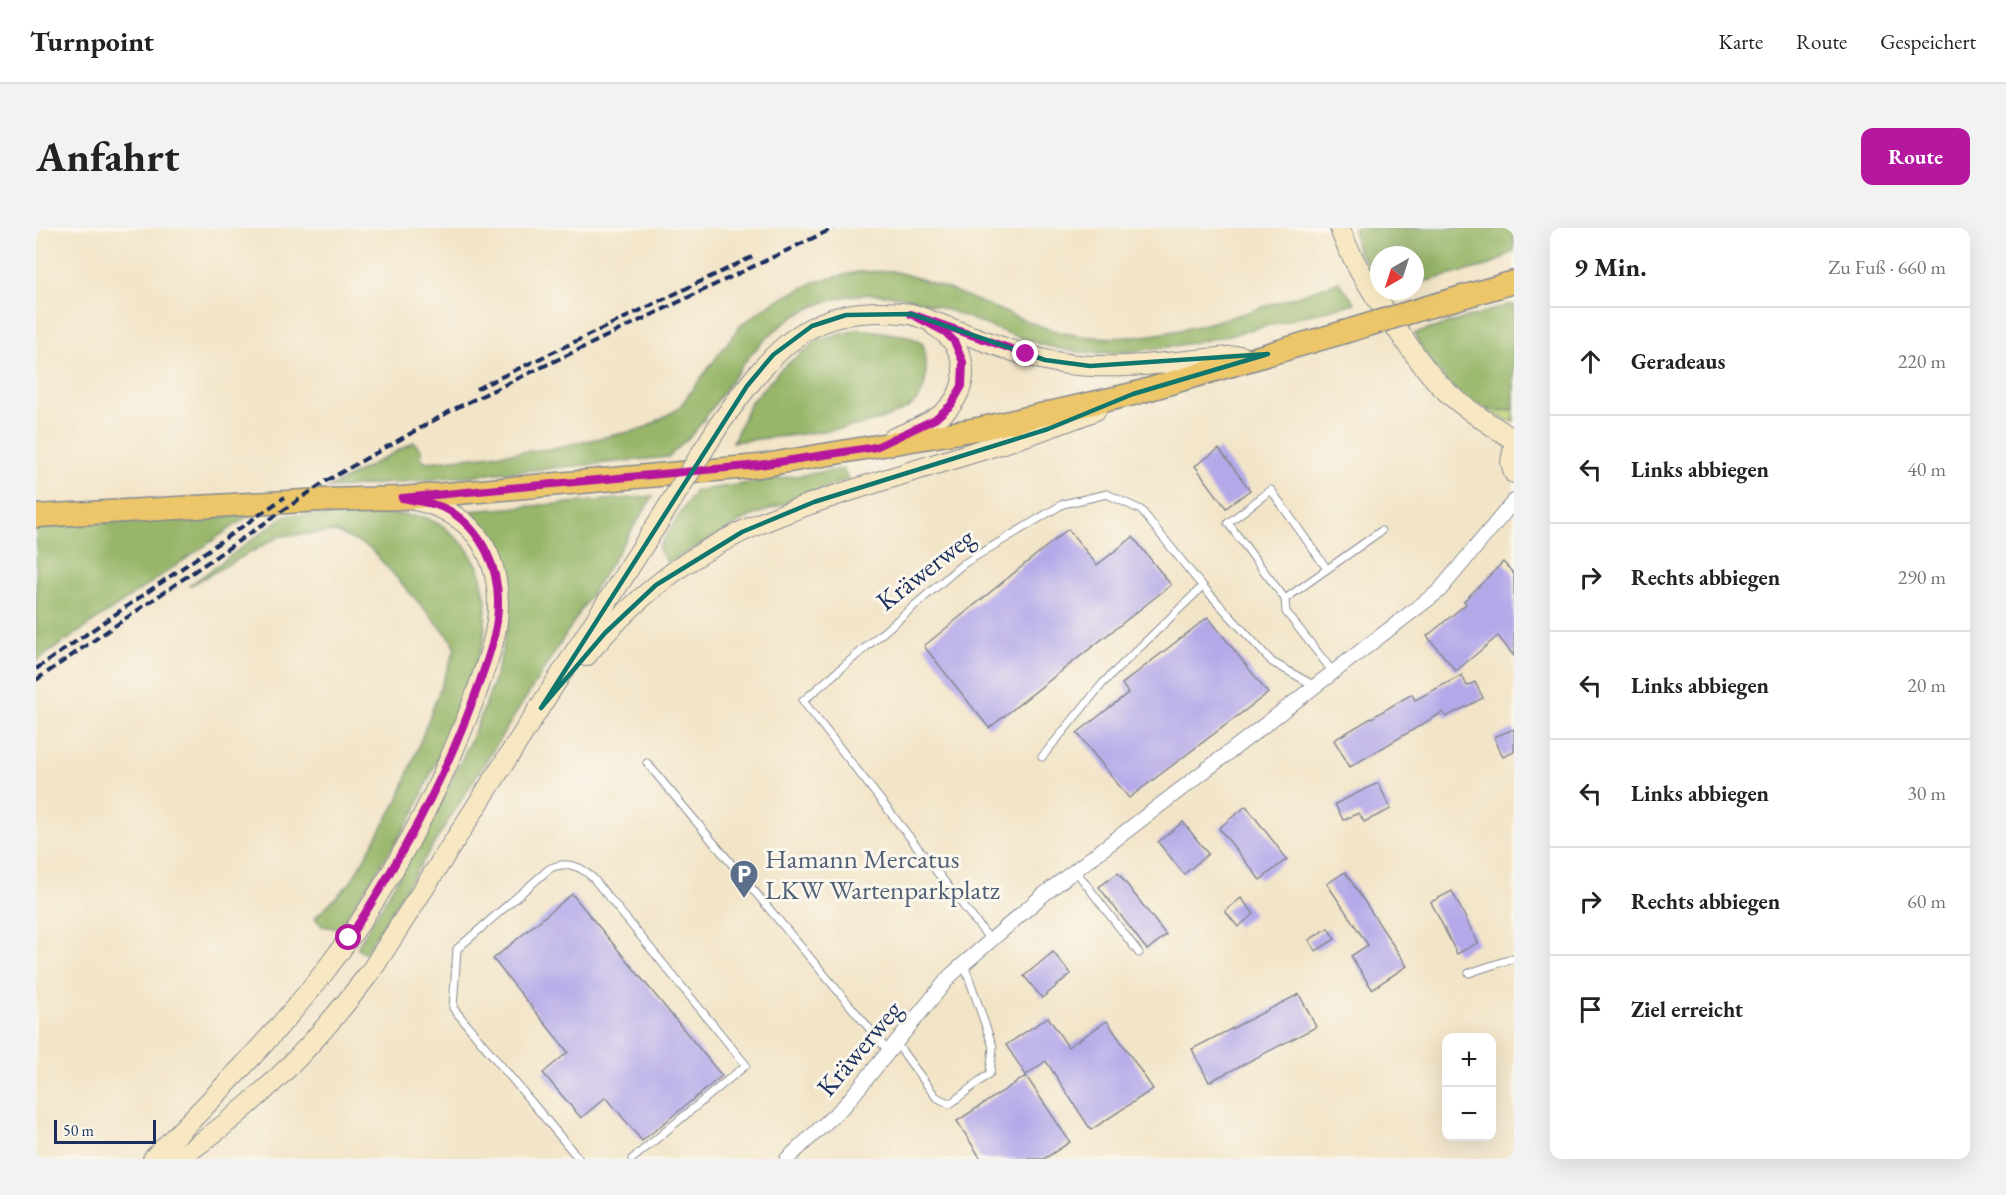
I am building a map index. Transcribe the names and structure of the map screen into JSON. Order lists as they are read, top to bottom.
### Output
{
  "streets": {
    "street": ["Kräwerweg"]
  },
  "places": {
    "parking": ["Hamann Mercatus LKW Wartenparkplatz"]
  },
  "scale_bar": "50 m",
  "north": "bottom left",
  "page": {
    "header": "Turnpoint",
    "nav": ["Karte", "Route", "Gespeichert"],
    "buttons": "Route",
    "title": "Anfahrt",
    "heading": ["9 Min.", "Zu Fuß · 660 m"],
    "list": [
      ["Geradeaus", "220 m"],
      ["Links abbiegen", "40 m"],
      ["Rechts abbiegen", "290 m"],
      ["Links abbiegen", "20 m"],
      ["Links abbiegen", "30 m"],
      ["Rechts abbiegen", "60 m"],
      "Ziel erreicht"
    ],
    "map_buttons": ["+", "−"],
    "scale": "50 m"
  }
}
